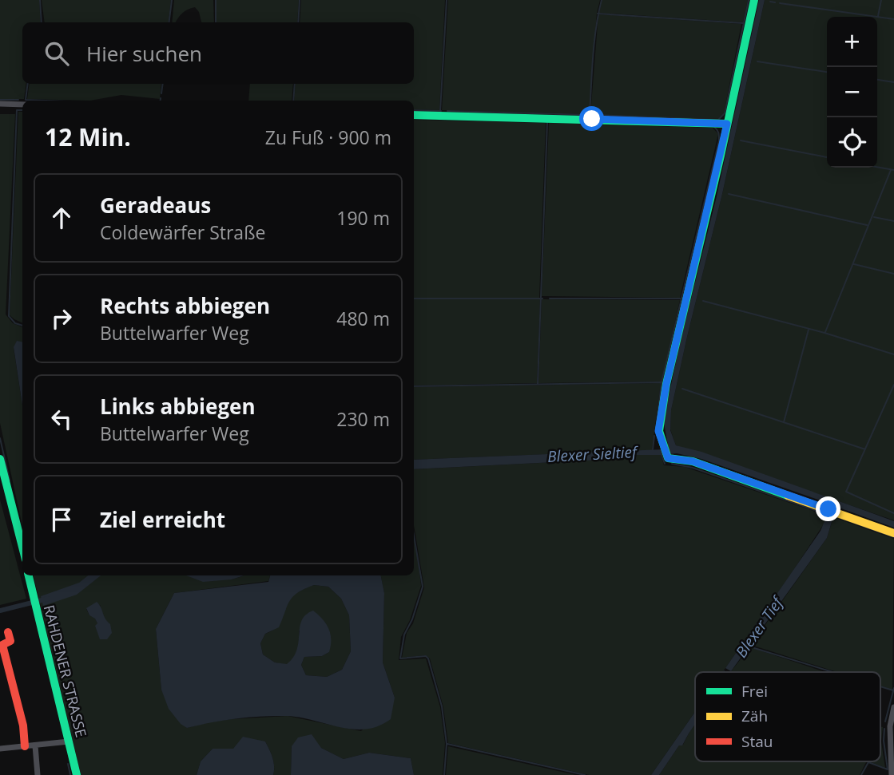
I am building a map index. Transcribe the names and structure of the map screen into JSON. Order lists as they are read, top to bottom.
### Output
{
  "streets": {
    "street": ["RAHDENER STRASSE"]
  },
  "water": ["Blexer Sieltief", "Blexer Tief"],
  "legend": ["Frei", "Zäh", "Stau"],
  "page": {
    "map_buttons": ["+", "−"],
    "search": "Hier suchen",
    "heading": ["12 Min.", "Zu Fuß · 900 m"],
    "list": [
      ["Geradeaus", "Coldewärfer Straße", "190 m"],
      ["Rechts abbiegen", "Buttelwarfer Weg", "480 m"],
      ["Links abbiegen", "Buttelwarfer Weg", "230 m"],
      "Ziel erreicht"
    ]
  }
}
